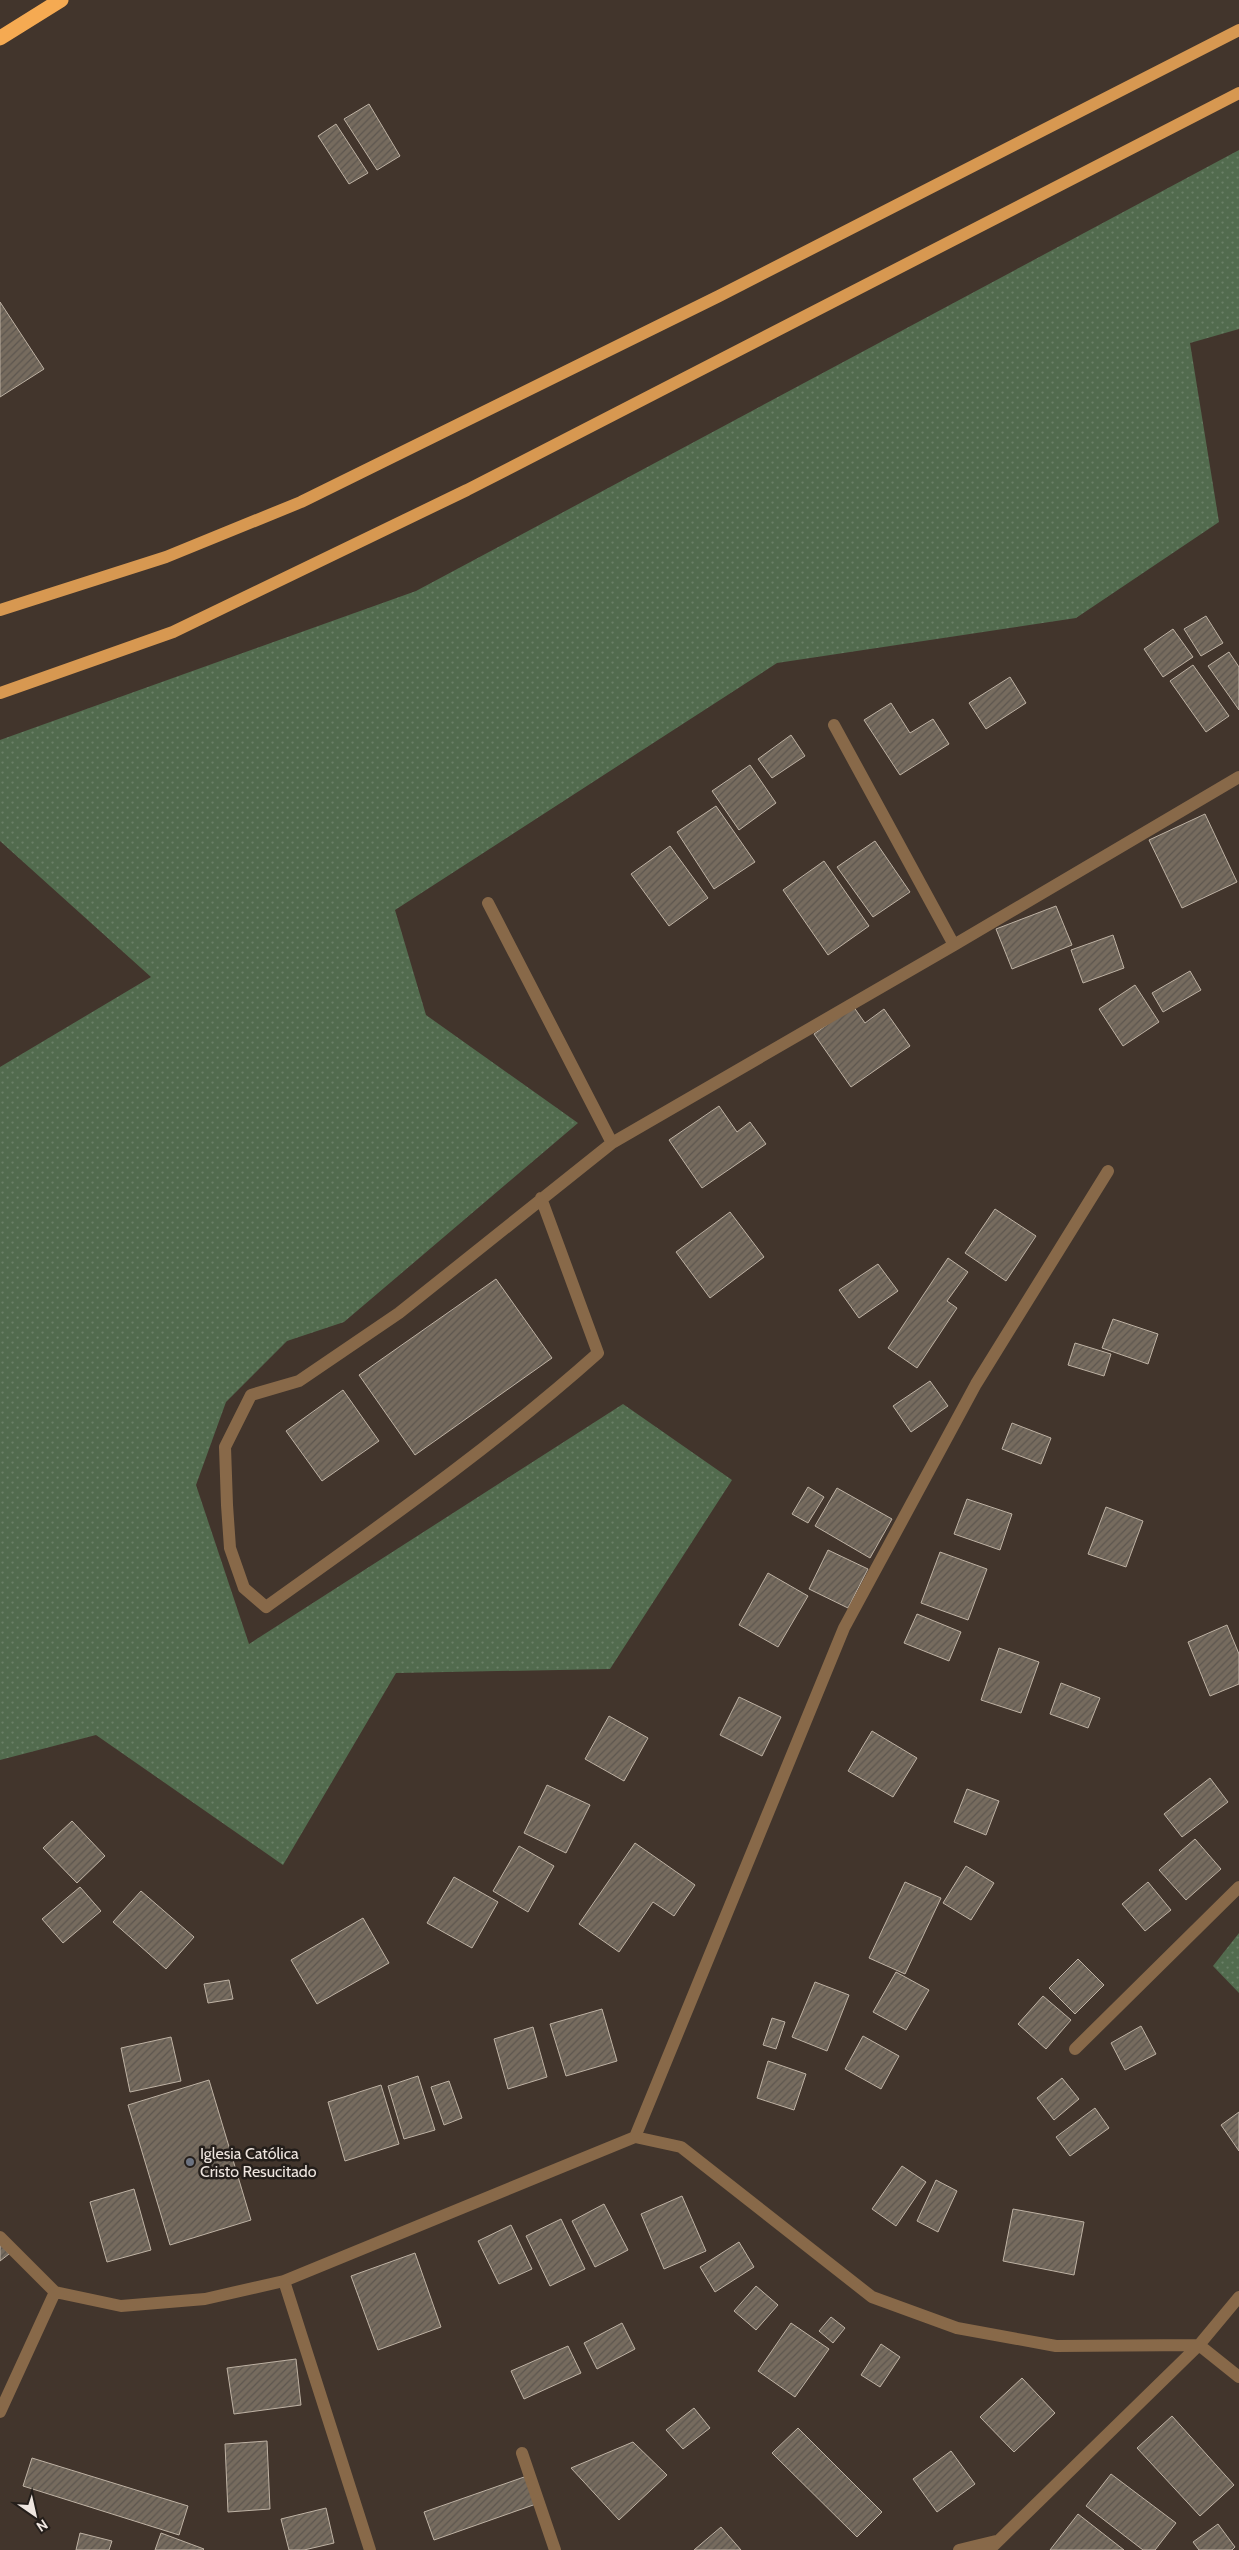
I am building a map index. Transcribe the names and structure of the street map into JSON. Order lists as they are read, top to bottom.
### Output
{
  "places": ["Iglesia Católica Cristo Resucitado"],
  "north": "bottom right"
}
